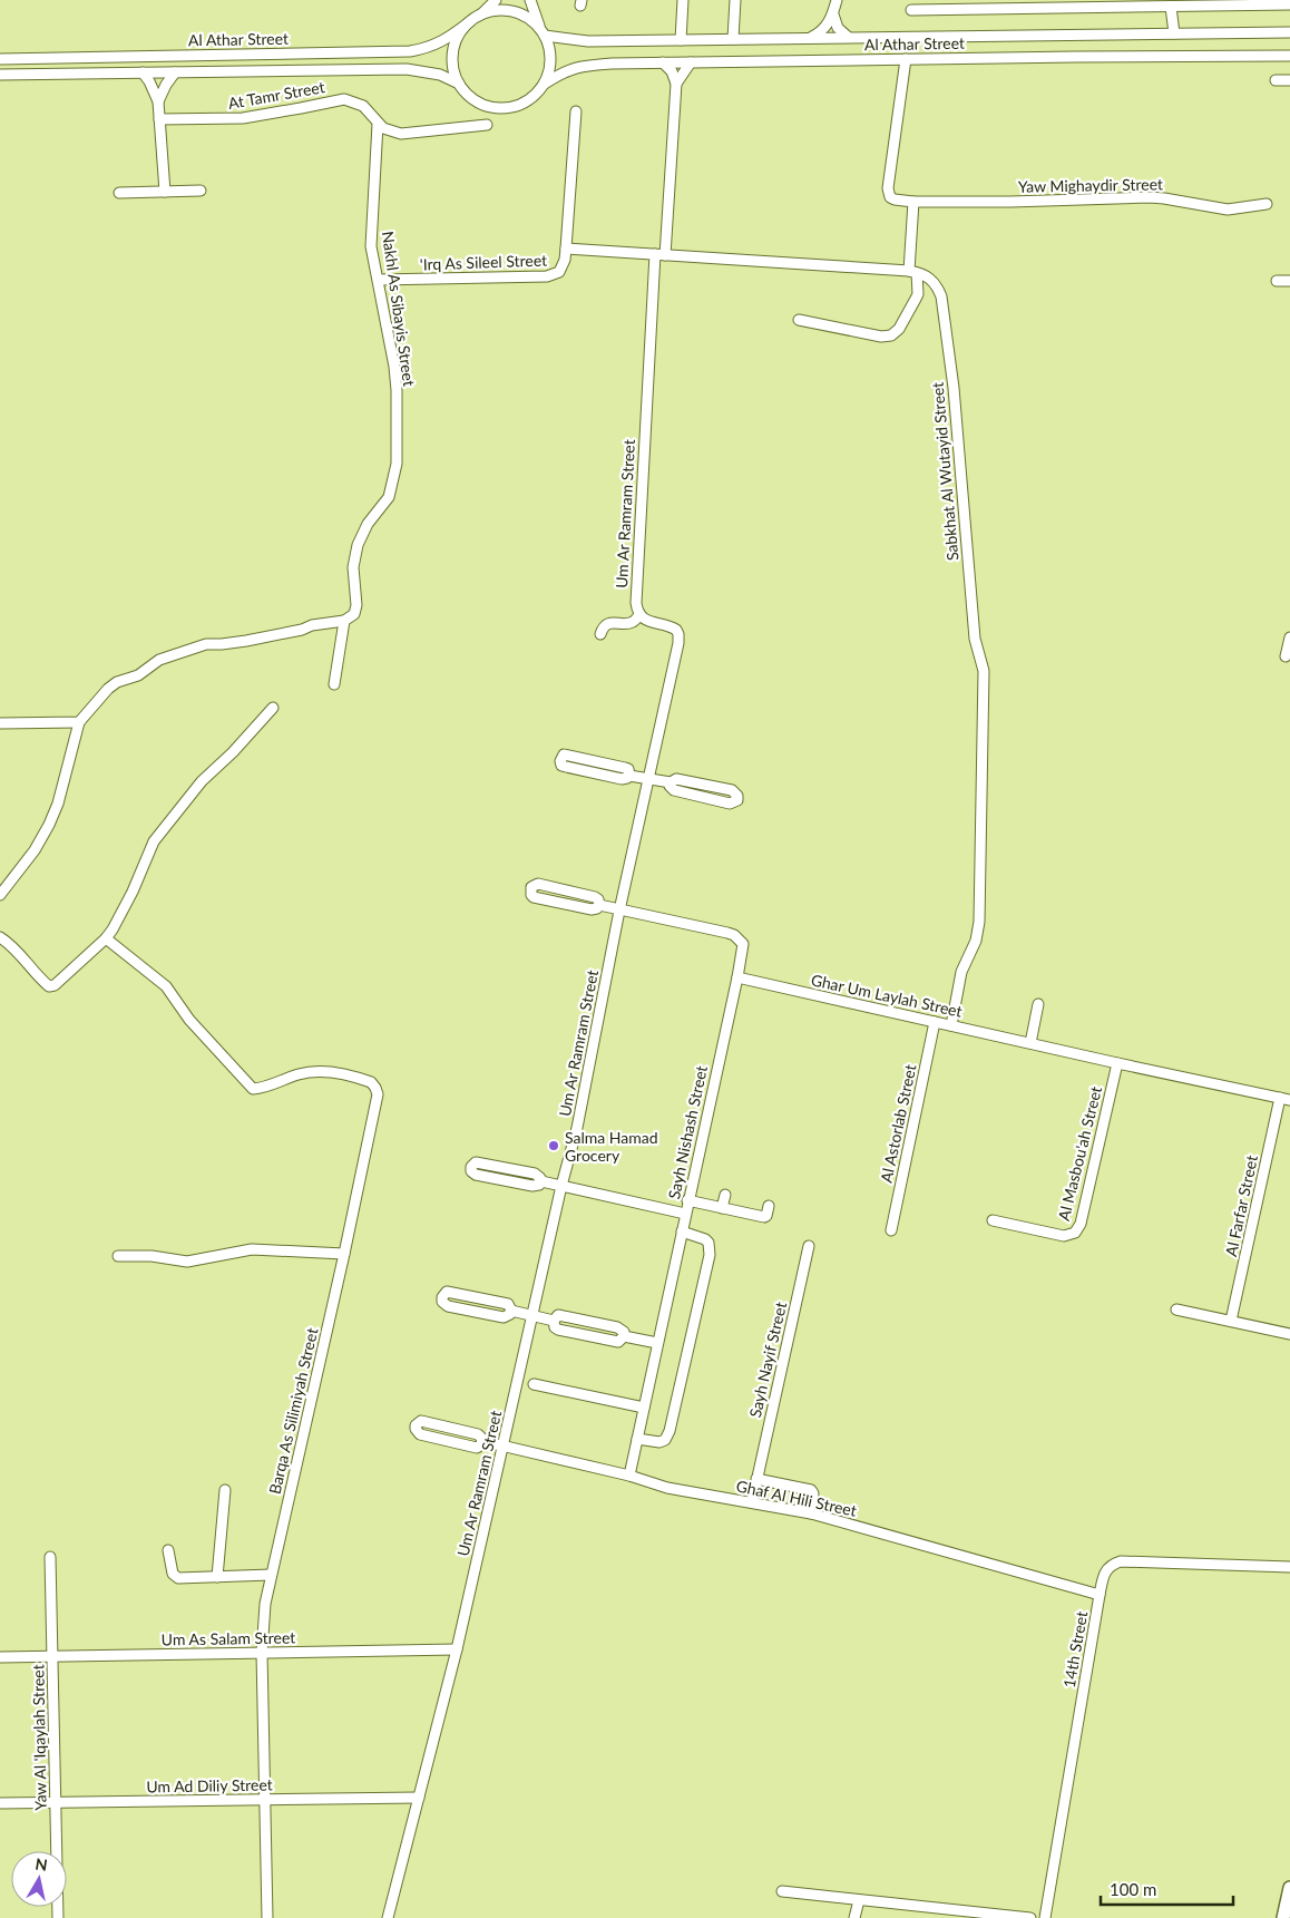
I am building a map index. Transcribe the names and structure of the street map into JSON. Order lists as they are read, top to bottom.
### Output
{
  "streets": {
    "street": [
      "Al Athar Street",
      "At Tamr Street",
      "Yaw Mighaydir Street",
      "'Irq As Sileel Street",
      "Nakhl As Sibayis Street",
      "Sabkhat Al Wutayid Street",
      "Um Ar Ramram Street",
      "Ghar Um Laylah Street",
      "Al Astorlab Street",
      "Sayh Nishash Street",
      "Al Masbou'ah Street",
      "Al Farfar Street",
      "Sayh Nayif Street",
      "Barqa As Silimiyah Street",
      "Ghaf Al Hili Street",
      "Um As Salam Street",
      "14th Street",
      "Yaw Al 'Iqaylah Street",
      "Um Ad Diliy Street"
    ]
  },
  "crossings": [
    ["Al Athar Street", "Yaw Mighaydir Street"],
    ["At Tamr Street", "Nakhl As Sibayis Street"],
    ["'Irq As Sileel Street", "Nakhl As Sibayis Street"],
    ["Sabkhat Al Wutayid Street", "Ghar Um Laylah Street"],
    ["Um Ar Ramram Street", "Sayh Nishash Street"],
    ["Um Ar Ramram Street", "Ghaf Al Hili Street"],
    ["Um Ar Ramram Street", "Um As Salam Street"],
    ["Um Ar Ramram Street", "Um Ad Diliy Street"],
    ["Ghar Um Laylah Street", "Al Astorlab Street"],
    ["Ghar Um Laylah Street", "Sayh Nishash Street"],
    ["Ghar Um Laylah Street", "Al Masbou'ah Street"],
    ["Ghar Um Laylah Street", "Al Farfar Street"],
    ["Sayh Nishash Street", "Ghaf Al Hili Street"],
    ["Sayh Nayif Street", "Ghaf Al Hili Street"],
    ["Barqa As Silimiyah Street", "Um As Salam Street"],
    ["Barqa As Silimiyah Street", "Um Ad Diliy Street"],
    ["Ghaf Al Hili Street", "14th Street"],
    ["Um As Salam Street", "Yaw Al 'Iqaylah Street"],
    ["Yaw Al 'Iqaylah Street", "Um Ad Diliy Street"]
  ],
  "places": ["Salma Hamad Grocery"],
  "scale_bar": "100 m",
  "north": "top"
}
